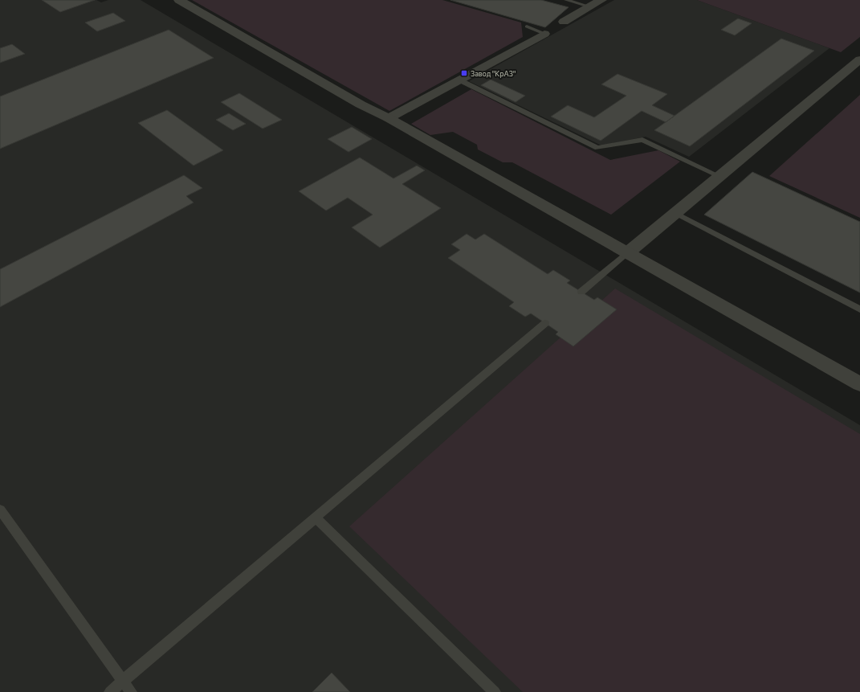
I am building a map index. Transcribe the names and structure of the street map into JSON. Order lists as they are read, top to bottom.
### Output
{
  "places": {
    "transit": ["Завод \"КрАЗ\""]
  }
}
